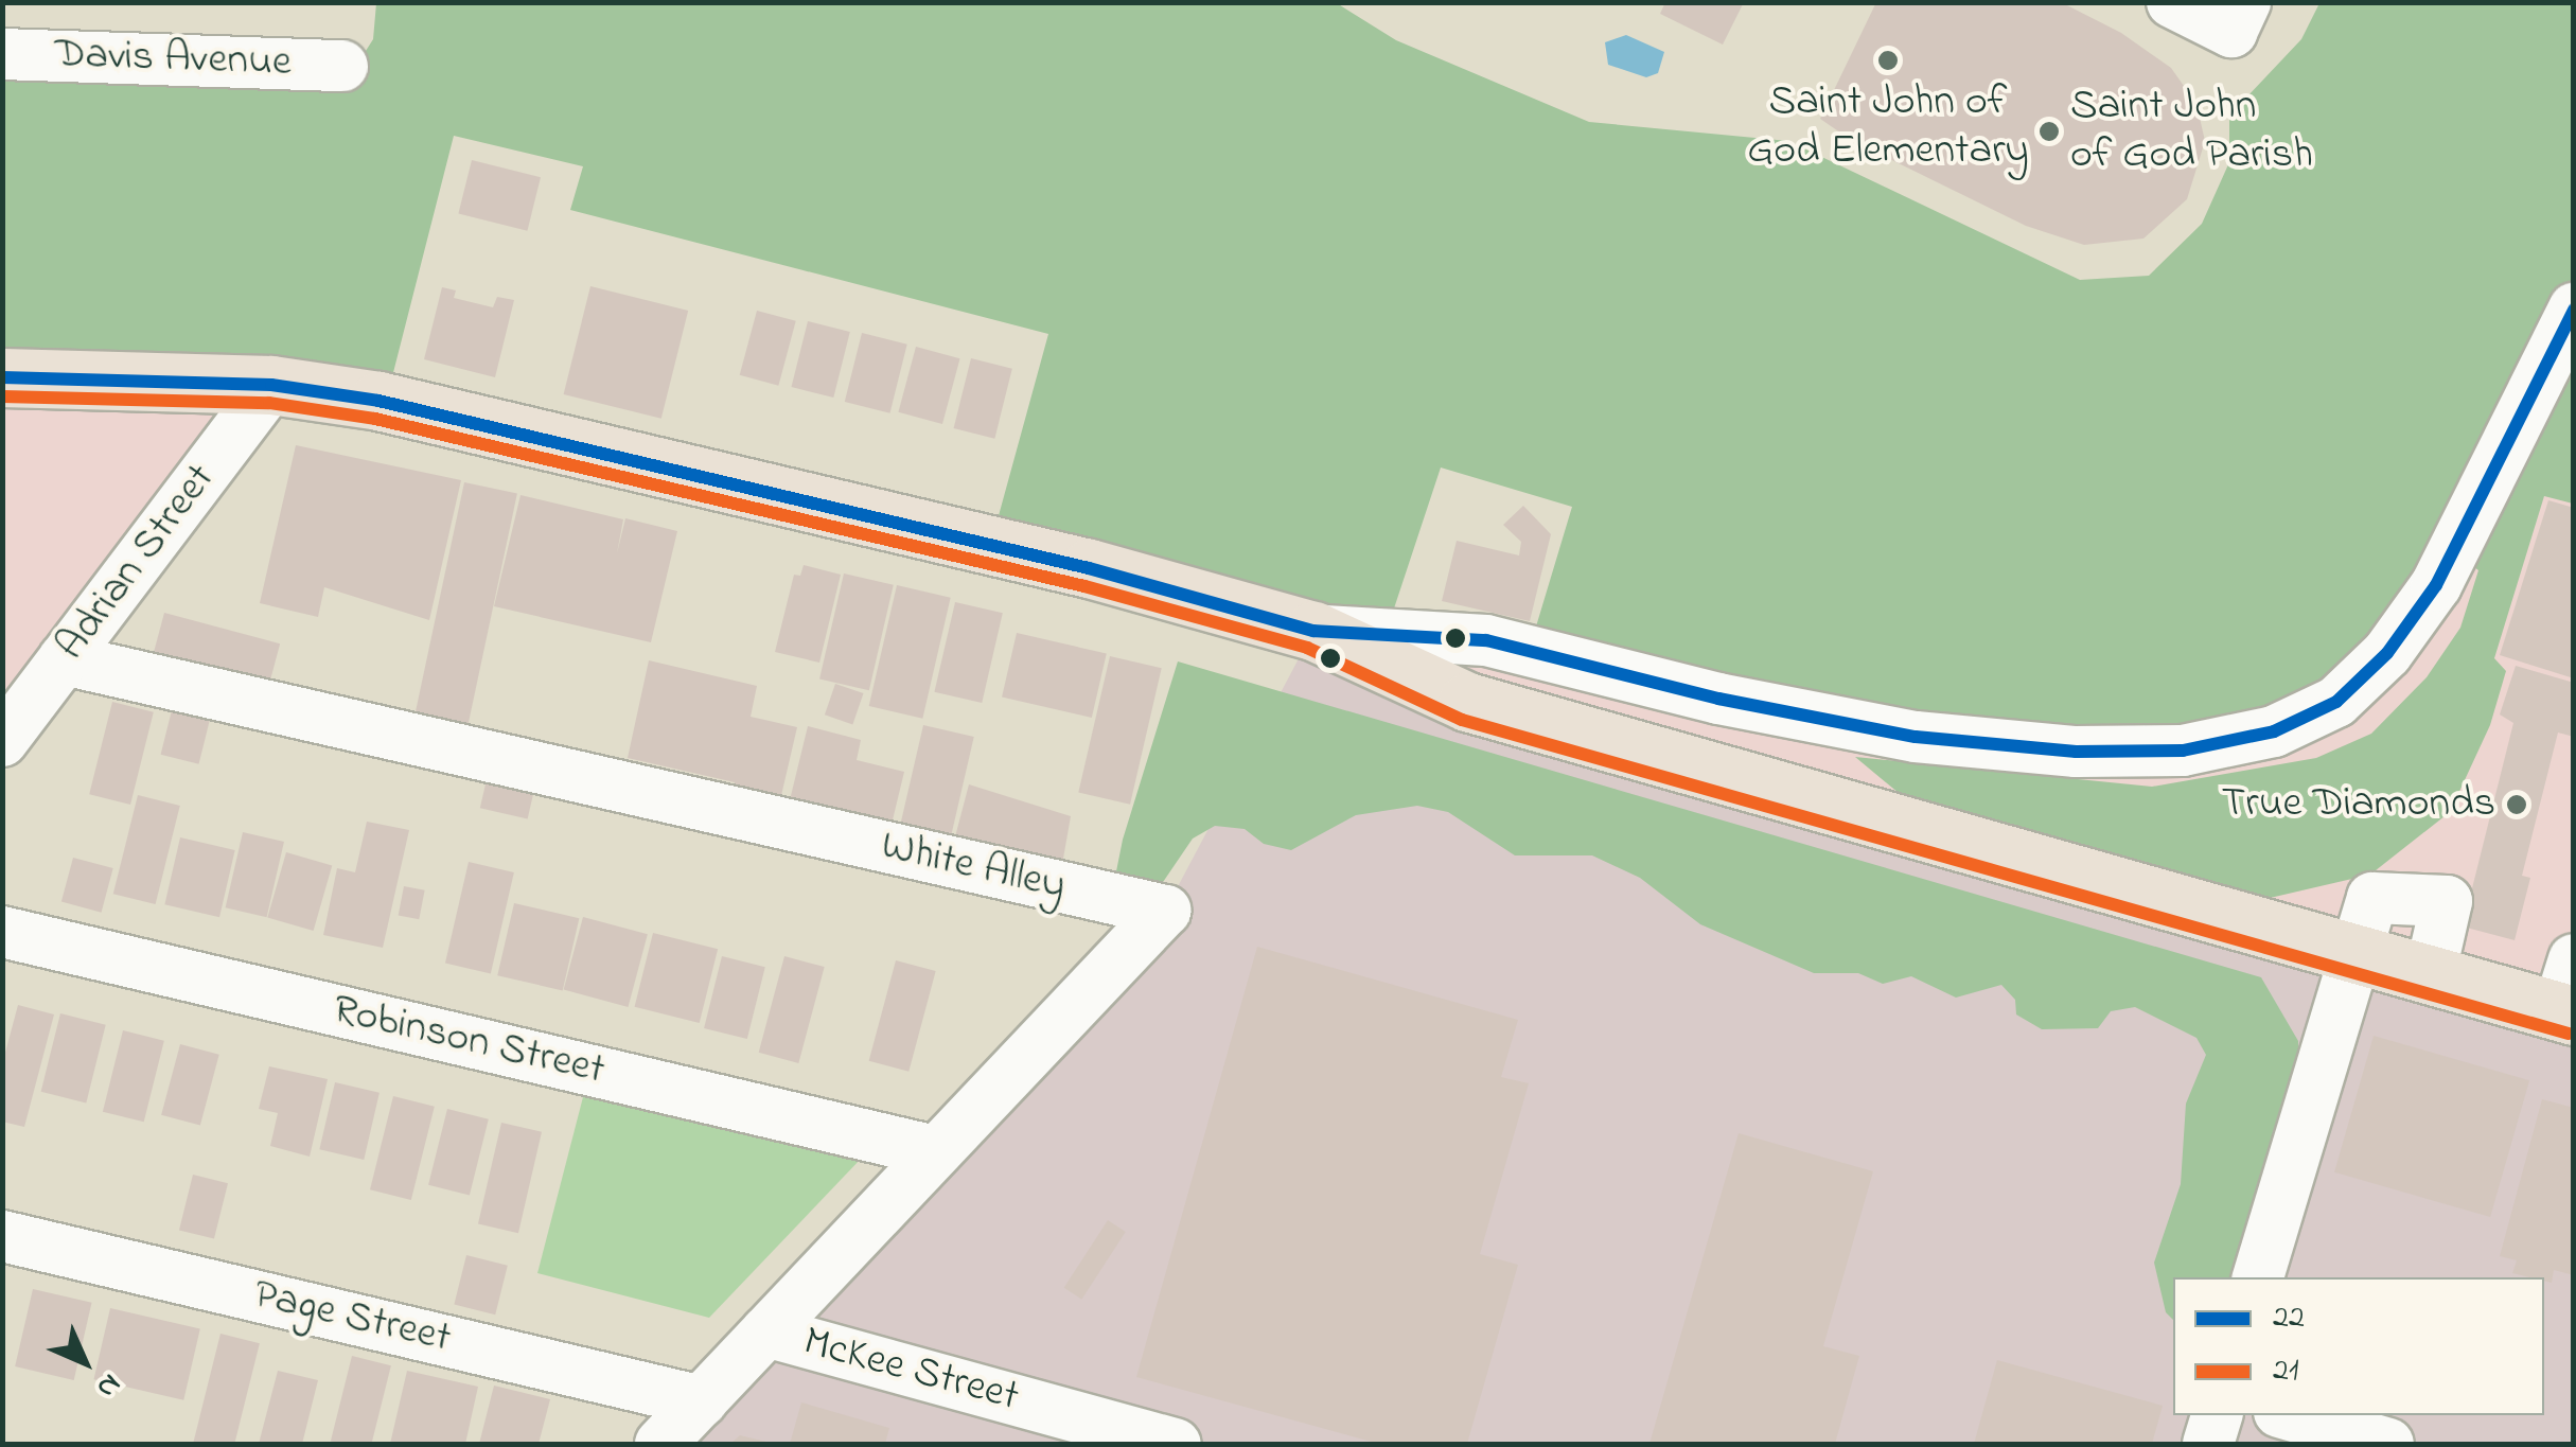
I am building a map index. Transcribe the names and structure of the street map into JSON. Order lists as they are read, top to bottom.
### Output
{
  "streets": {
    "street": [
      "Davis Avenue",
      "Adrian Street",
      "White Alley",
      "Robinson Street",
      "Page Street",
      "McKee Street"
    ]
  },
  "crossings": [
    ["Adrian Street", "White Alley"],
    ["White Alley", "Robinson Street"],
    ["White Alley", "Page Street"],
    ["White Alley", "McKee Street"]
  ],
  "places": ["Saint John of God Elementary", "Saint John of God Parish", "True Diamonds"],
  "lines": ["transit line 22", "transit line 21"],
  "legend": ["22", "21"],
  "north": "bottom right"
}
